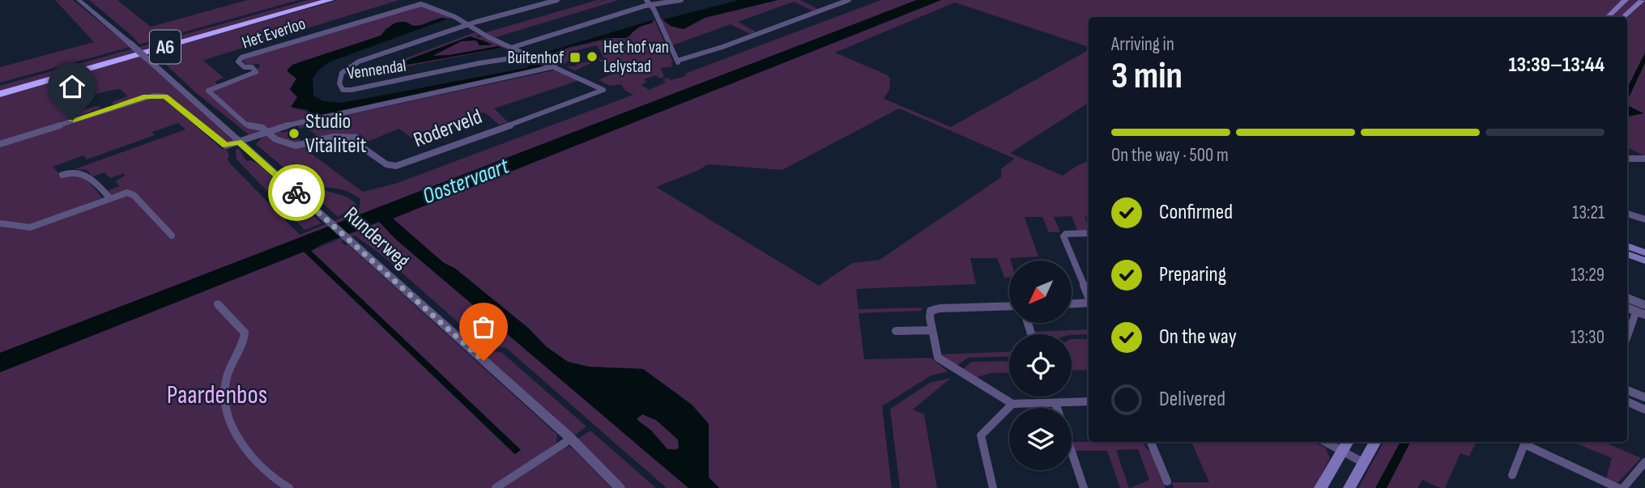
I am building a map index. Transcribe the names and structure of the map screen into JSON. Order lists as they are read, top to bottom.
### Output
{
  "streets": {
    "highway": ["A6"],
    "street": [
      "Het Everloo",
      "Vennendal",
      "Roderveld",
      "Runderweg"
    ]
  },
  "crossings": [
    ["Het Everloo", "Roderveld"]
  ],
  "water": ["Oostervaart"],
  "parks": ["Paardenbos"],
  "places": {
    "other": ["Het hof van Lelystad", "Studio Vitaliteit"],
    "transit": ["Buitenhof"]
  },
  "north": "bottom left",
  "page": {
    "heading": ["3 min", "Arriving in", "13:39–13:44"],
    "bar": "On the way · 500 m",
    "list": [
      ["Confirmed", "13:21"],
      ["Preparing", "13:29"],
      ["On the way", "13:30"],
      "Delivered"
    ]
  }
}
